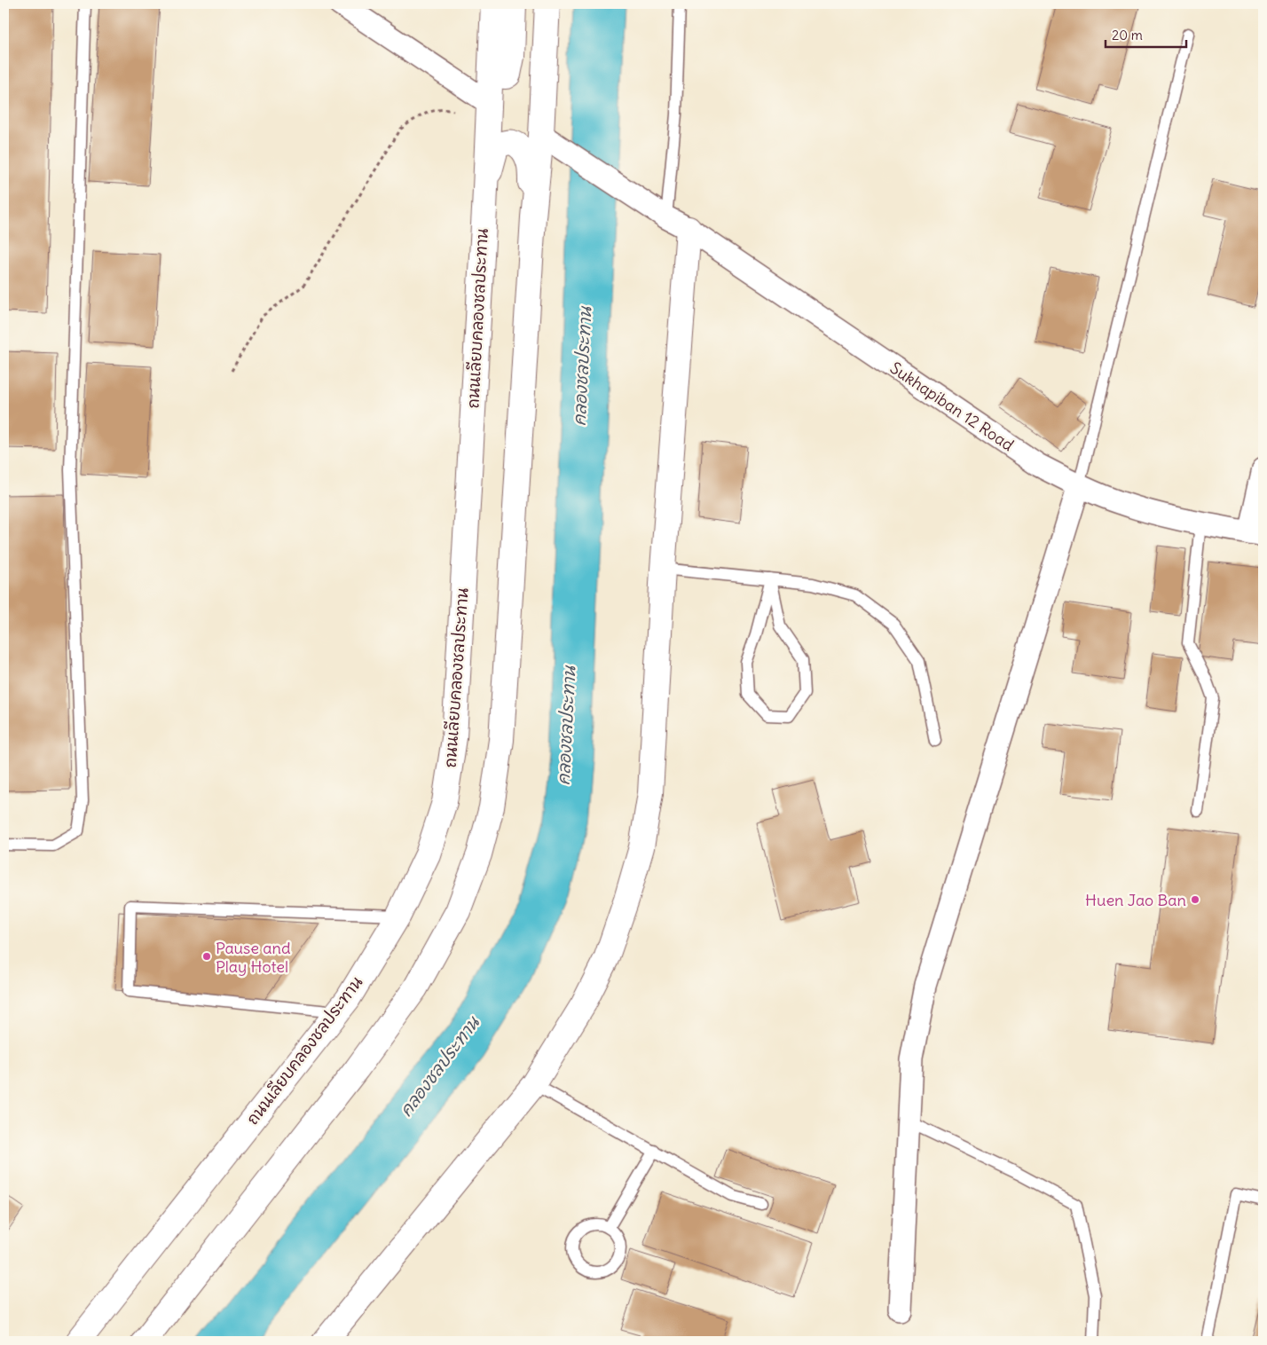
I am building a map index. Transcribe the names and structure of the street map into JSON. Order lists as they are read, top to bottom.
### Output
{
  "streets": {
    "main road": ["ถนนเลียบคลองชลประทาน"],
    "street": ["Sukhapiban 12 Road"]
  },
  "water": ["คลองชลประทาน"],
  "places": ["Huen Jao Ban", "Pause and Play Hotel"],
  "scale_bar": "20 m"
}
